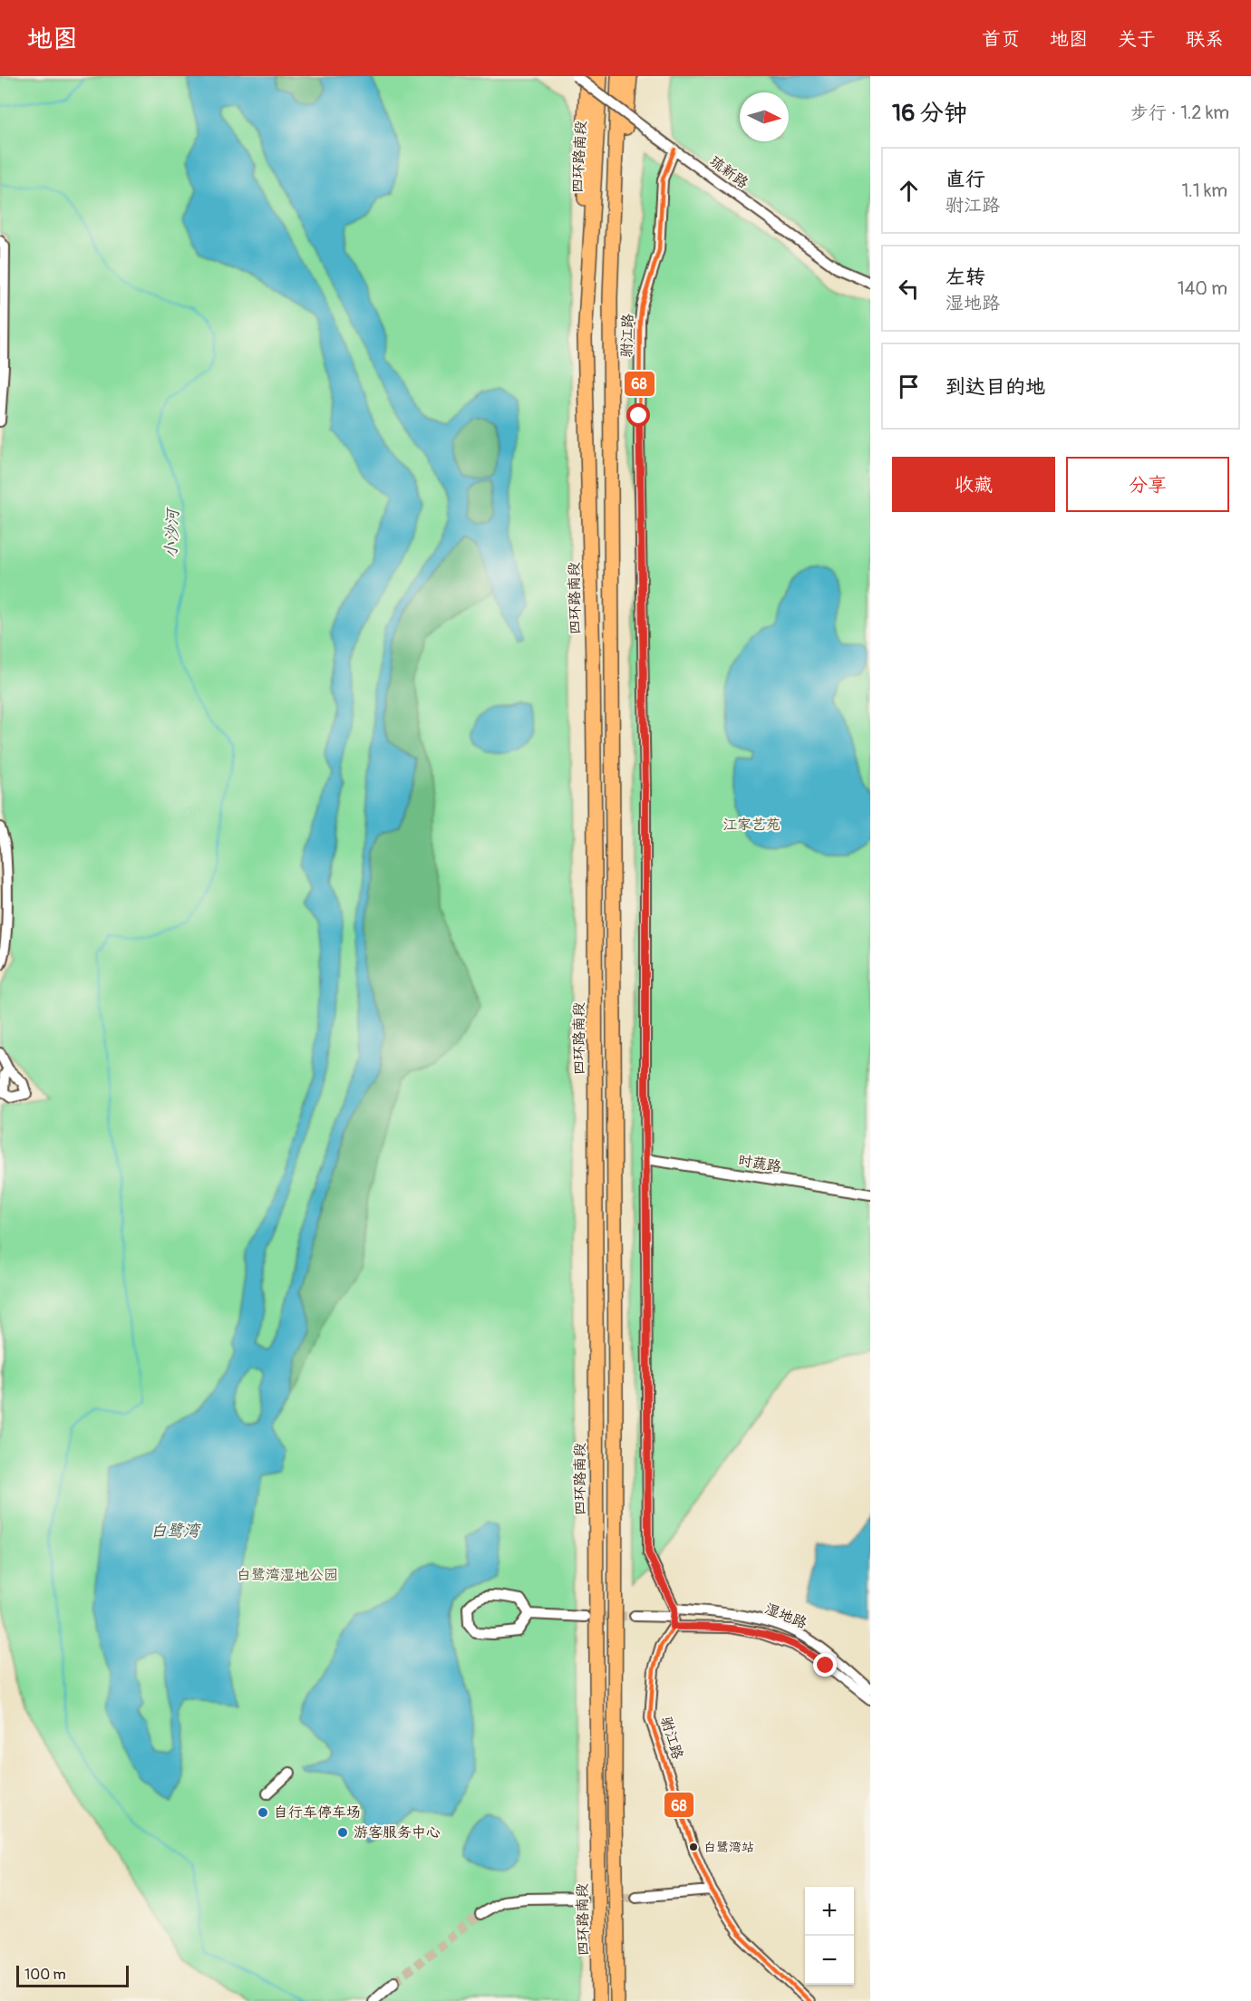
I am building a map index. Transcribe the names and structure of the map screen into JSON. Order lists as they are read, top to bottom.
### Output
{
  "streets": {
    "highway": ["四环路南段"],
    "street": [
      "琉新路",
      "驸江路",
      "时蔬路",
      "湿地路"
    ]
  },
  "crossings": [
    ["琉新路", "驸江路"],
    ["驸江路", "时蔬路"],
    ["驸江路", "湿地路"]
  ],
  "water": ["小沙河", "白鹭湾"],
  "parks": ["江家艺苑", "白鹭湾湿地公园"],
  "places": ["自行车停车场", "游客服务中心", "白鹭湾站"],
  "lines": ["transit line 68"],
  "scale_bar": "100 m",
  "north": "right",
  "page": {
    "header": "地图",
    "nav": [
      "首页",
      "地图",
      "关于",
      "联系"
    ],
    "heading": ["16 分钟", "步行 · 1.2 km"],
    "list": [
      ["直行", "驸江路", "1.1 km"],
      ["左转", "湿地路", "140 m"],
      "到达目的地"
    ],
    "buttons": ["收藏", "分享"],
    "map_buttons": ["+", "−"],
    "scale": "100 m"
  }
}
